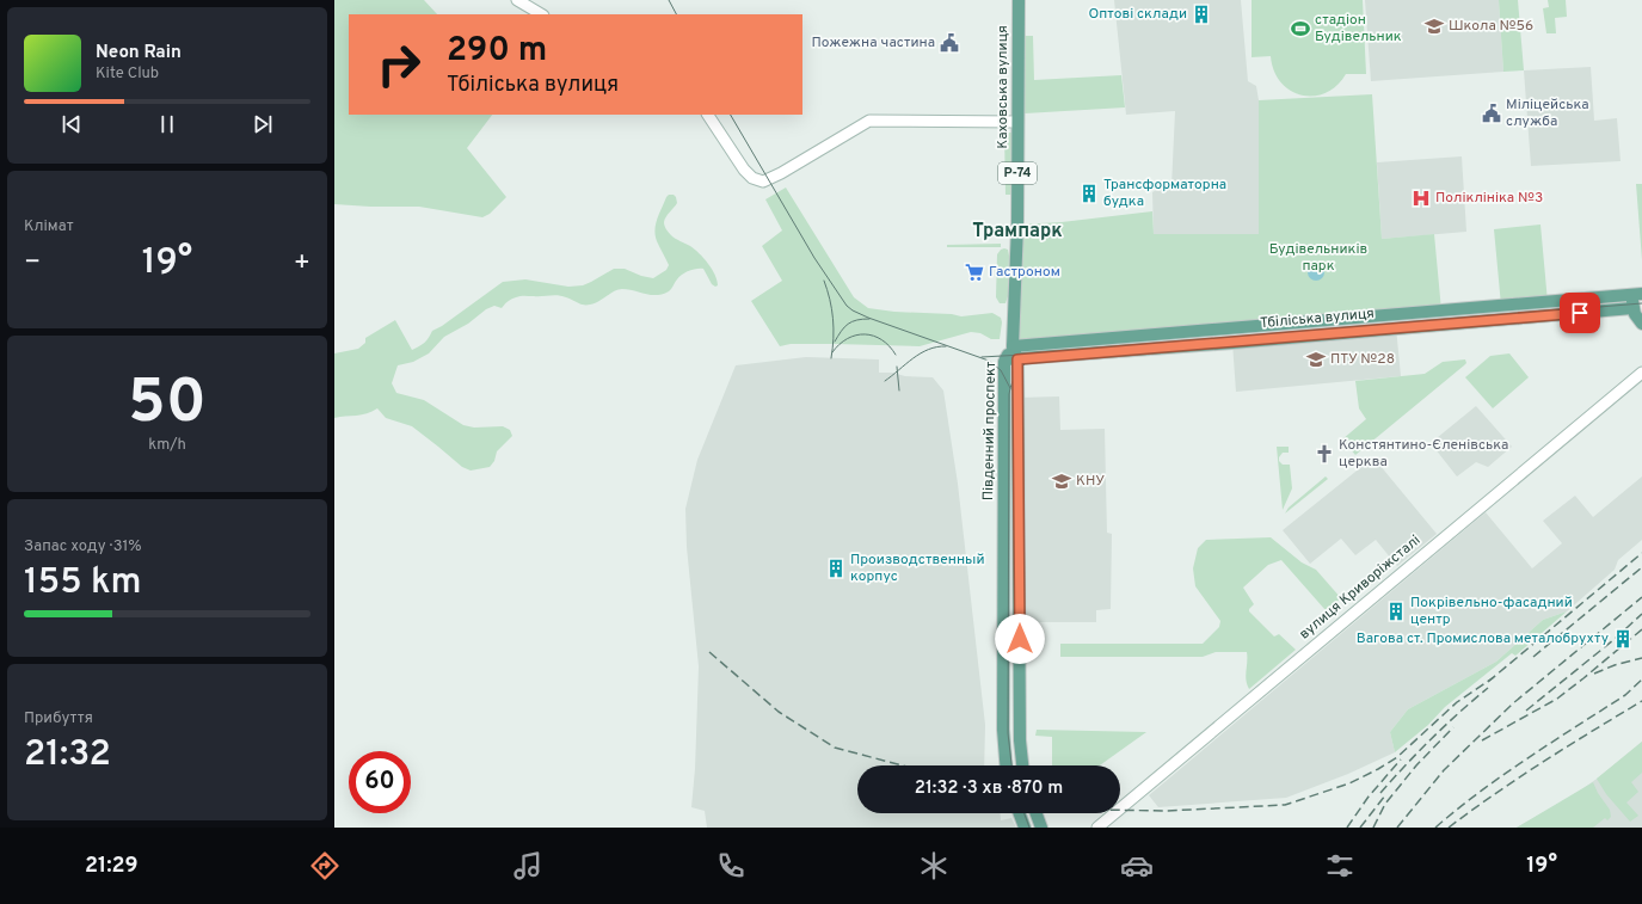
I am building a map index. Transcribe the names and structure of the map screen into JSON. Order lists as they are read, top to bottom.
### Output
{
  "streets": {
    "main road": [
      "Каховська вулиця",
      "Р-74",
      "Тбіліська вулиця",
      "Південний проспект",
      "вулиця Криворіжсталі"
    ]
  },
  "crossings": [
    ["Каховська вулиця", "Тбіліська вулиця"],
    ["Каховська вулиця", "Південний проспект"],
    ["Тбіліська вулиця", "Південний проспект"]
  ],
  "districts": ["Трампарк"],
  "parks": ["Будівельників парк"],
  "places": {
    "building": [
      "Оптові склади",
      "Трансформаторна будка",
      "Производственный корпус",
      "Покрівельно-фасадний центр",
      "Вагова ст. Промислова металобрухту"
    ],
    "school or university": ["Школа №56", "ПТУ №28", "КНУ"],
    "sports": ["стадіон Будівельник"],
    "public building": ["Пожежна частина", "Міліцейська служба"],
    "hospital": ["Поліклініка №3"],
    "supermarket": ["Гастроном"],
    "church": ["Констянтино-Єленівська церква"]
  },
  "page": {
    "turn": ["290 m", "Тбіліська вулиця"],
    "song": ["Neon Rain", "Kite Club"],
    "tile": [
      "Клімат",
      ["50", "km/h"],
      ["Запас ходу · 31%", "155 km"],
      ["Прибуття", "21:32"]
    ],
    "heat": ["−", "19°", "+"],
    "limit": "60",
    "trip": "21:32 · 3 хв · 870 m",
    "tabs": ["21:29", "19°"]
  }
}
